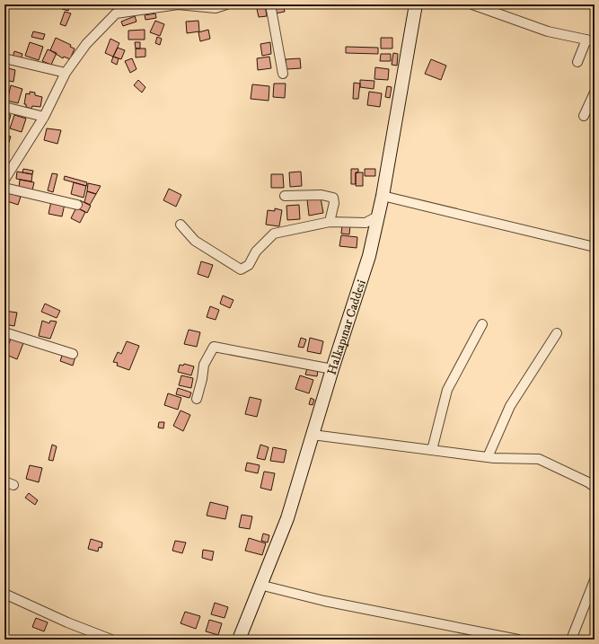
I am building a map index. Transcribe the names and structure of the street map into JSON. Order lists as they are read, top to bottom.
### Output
{
  "streets": {
    "main road": ["Halkapınar Caddesi"]
  }
}
